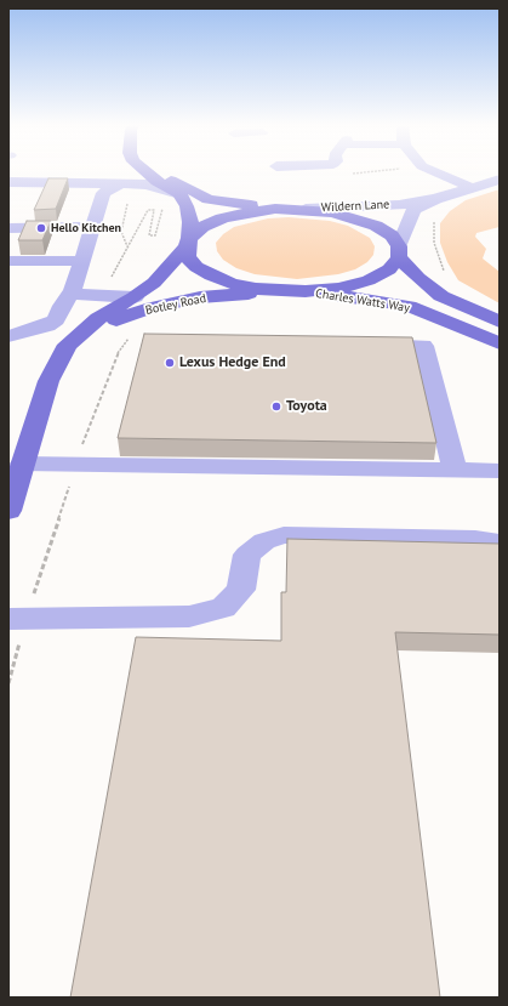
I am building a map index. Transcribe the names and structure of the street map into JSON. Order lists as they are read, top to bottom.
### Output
{
  "streets": {
    "main road": ["Charles Watts Way", "Botley Road"],
    "street": ["Wildern Lane"]
  },
  "places": ["Hello Kitchen", "Lexus Hedge End", "Toyota"]
}
